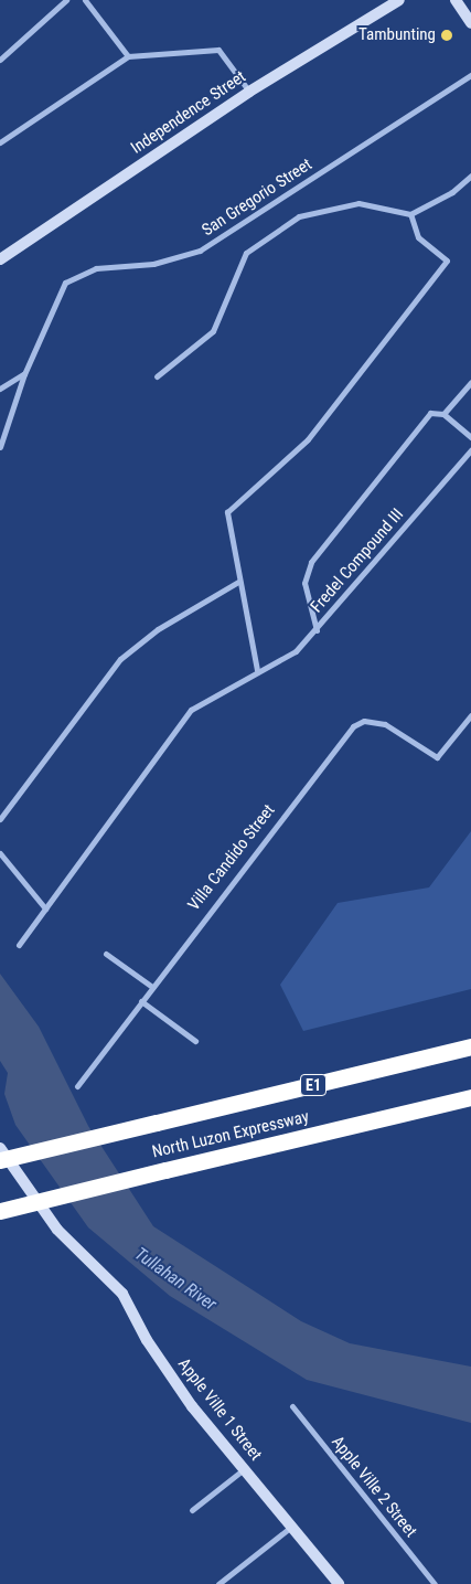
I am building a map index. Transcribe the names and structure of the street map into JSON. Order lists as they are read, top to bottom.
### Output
{
  "streets": {
    "highway": ["E1", "North Luzon Expressway"],
    "main road": ["Independence Street", "Apple Ville 1 Street"],
    "street": [
      "San Gregorio Street",
      "Fredel Compound III",
      "Villa Candido Street",
      "Apple Ville 2 Street"
    ]
  },
  "water": ["Tullahan River"],
  "places": ["Tambunting"]
}
